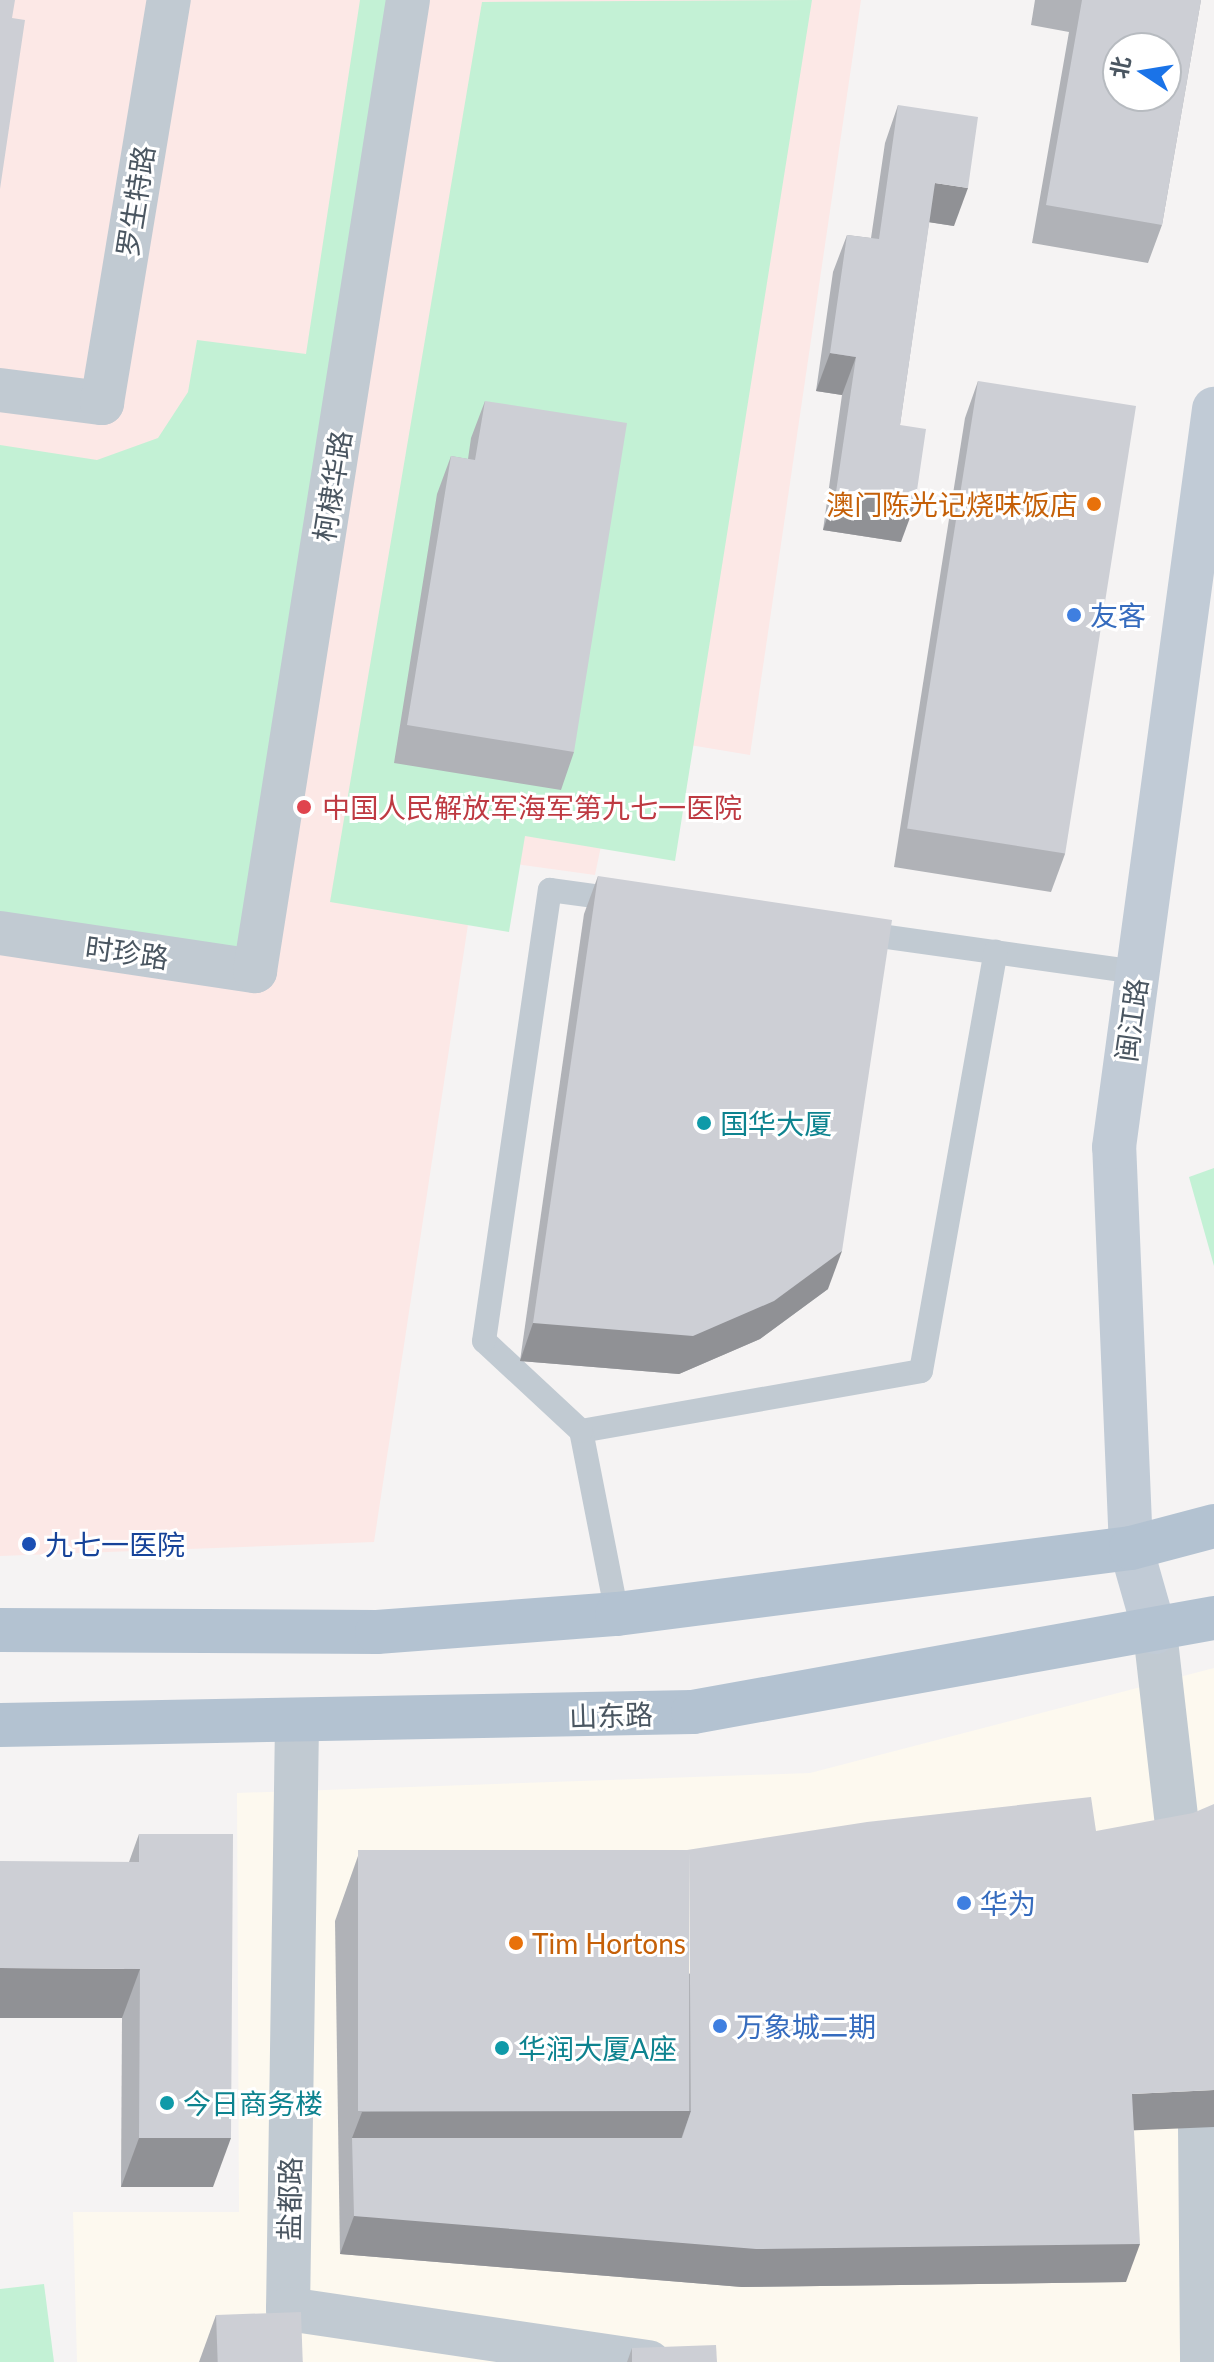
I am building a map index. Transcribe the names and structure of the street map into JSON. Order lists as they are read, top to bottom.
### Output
{
  "streets": {
    "main road": ["山东路"],
    "street": [
      "罗生特路",
      "柯棣华路",
      "时珍路",
      "闽江路",
      "盐都路"
    ]
  },
  "crossings": [
    ["柯棣华路", "时珍路"],
    ["闽江路", "山东路"],
    ["山东路", "盐都路"]
  ],
  "places": [
    "澳门陈光记烧味饭店",
    "友客",
    "中国人民解放军海军第九七一医院",
    "国华大厦",
    "九七一医院",
    "华为",
    "Tim Hortons",
    "万象城二期",
    "华润大厦A座",
    "今日商务楼"
  ],
  "north": "left"
}
